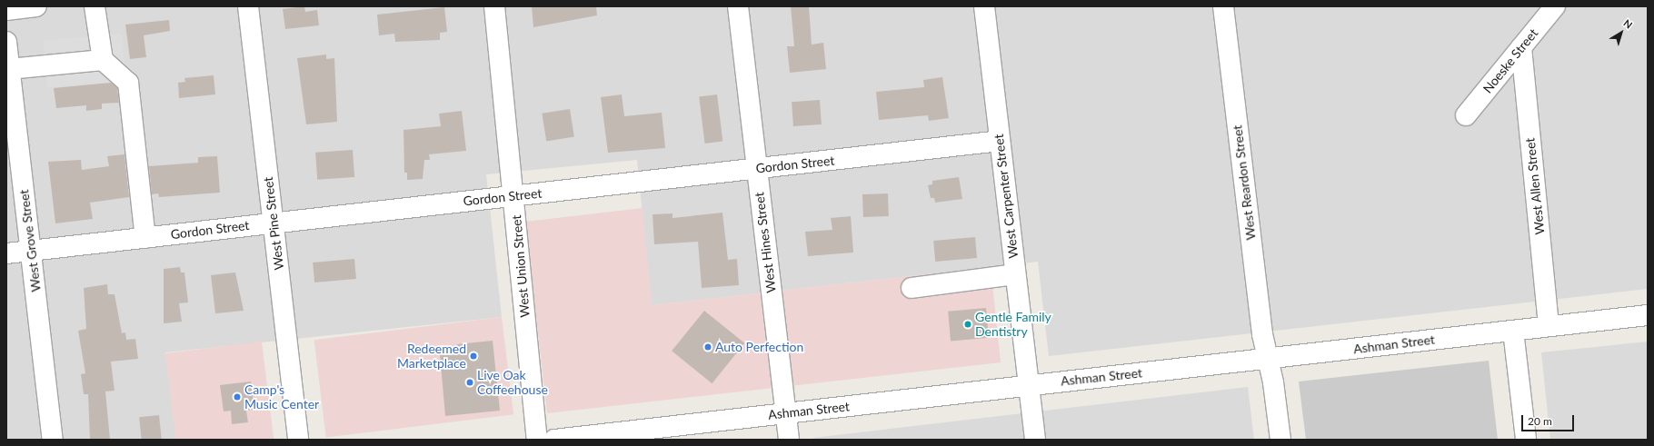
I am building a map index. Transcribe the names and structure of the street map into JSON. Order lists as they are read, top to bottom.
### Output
{
  "streets": {
    "street": [
      "Noeske Street",
      "Gordon Street",
      "West Reardon Street",
      "West Allen Street",
      "West Carpenter Street",
      "West Pine Street",
      "West Grove Street",
      "West Hines Street",
      "West Union Street",
      "Ashman Street"
    ]
  },
  "crossings": [
    ["Noeske Street", "West Allen Street"],
    ["Gordon Street", "West Carpenter Street"],
    ["Gordon Street", "West Pine Street"],
    ["Gordon Street", "West Grove Street"],
    ["Gordon Street", "West Hines Street"],
    ["Gordon Street", "West Union Street"],
    ["West Reardon Street", "Ashman Street"],
    ["West Allen Street", "Ashman Street"],
    ["West Carpenter Street", "Ashman Street"],
    ["West Hines Street", "Ashman Street"]
  ],
  "places": [
    "Gentle Family Dentistry",
    "Auto Perfection",
    "Redeemed Marketplace",
    "Live Oak Coffeehouse",
    "Camp's Music Center"
  ],
  "scale_bar": "20 m",
  "north": "top right"
}
